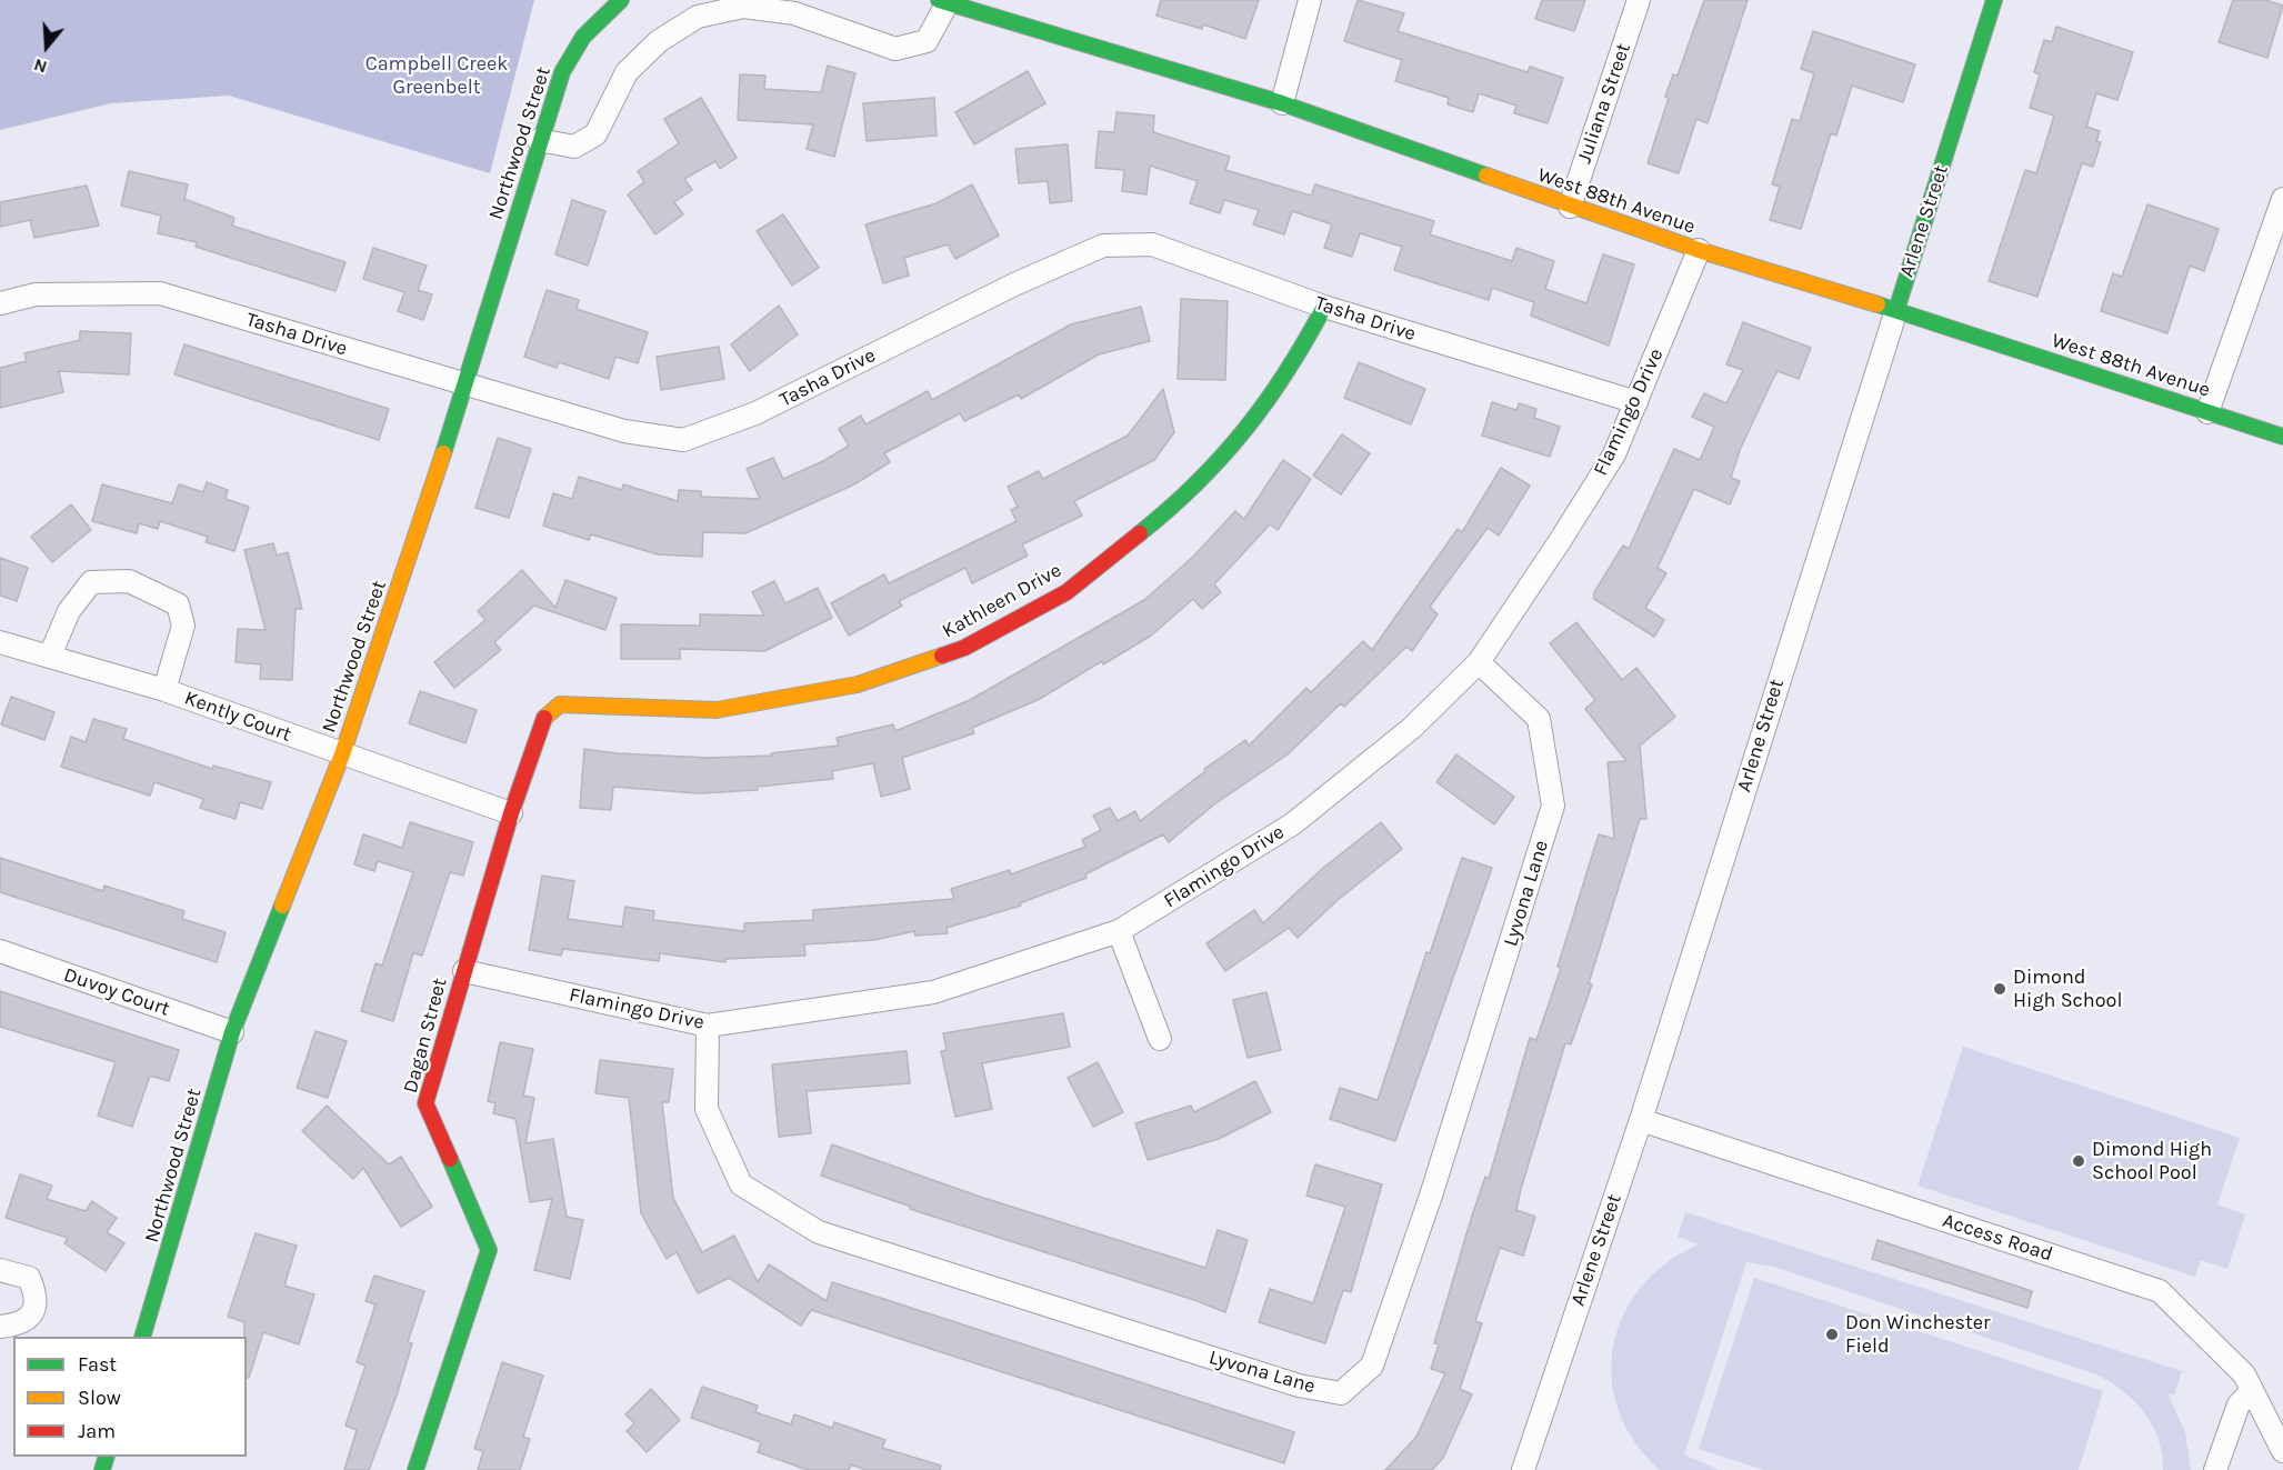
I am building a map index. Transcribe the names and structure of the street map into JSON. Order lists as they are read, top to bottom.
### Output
{
  "streets": {
    "street": [
      "Juliana Street",
      "Northwood Street",
      "West 88th Avenue",
      "Arlene Street",
      "Tasha Drive",
      "Flamingo Drive",
      "Kathleen Drive",
      "Kently Court",
      "Lyvona Lane",
      "Duvoy Court",
      "Dagan Street",
      "Access Road"
    ]
  },
  "crossings": [
    ["Juliana Street", "West 88th Avenue"],
    ["Northwood Street", "Tasha Drive"],
    ["Northwood Street", "Kently Court"],
    ["Northwood Street", "Duvoy Court"],
    ["West 88th Avenue", "Arlene Street"],
    ["West 88th Avenue", "Flamingo Drive"],
    ["Arlene Street", "Access Road"],
    ["Tasha Drive", "Flamingo Drive"],
    ["Tasha Drive", "Kathleen Drive"],
    ["Flamingo Drive", "Lyvona Lane"],
    ["Flamingo Drive", "Dagan Street"],
    ["Kathleen Drive", "Dagan Street"],
    ["Kently Court", "Dagan Street"]
  ],
  "parks": ["Campbell Creek Greenbelt"],
  "places": ["Dimond High School", "Dimond High School Pool", "Don Winchester Field"],
  "legend": ["Fast", "Slow", "Jam"],
  "north": "bottom"
}
